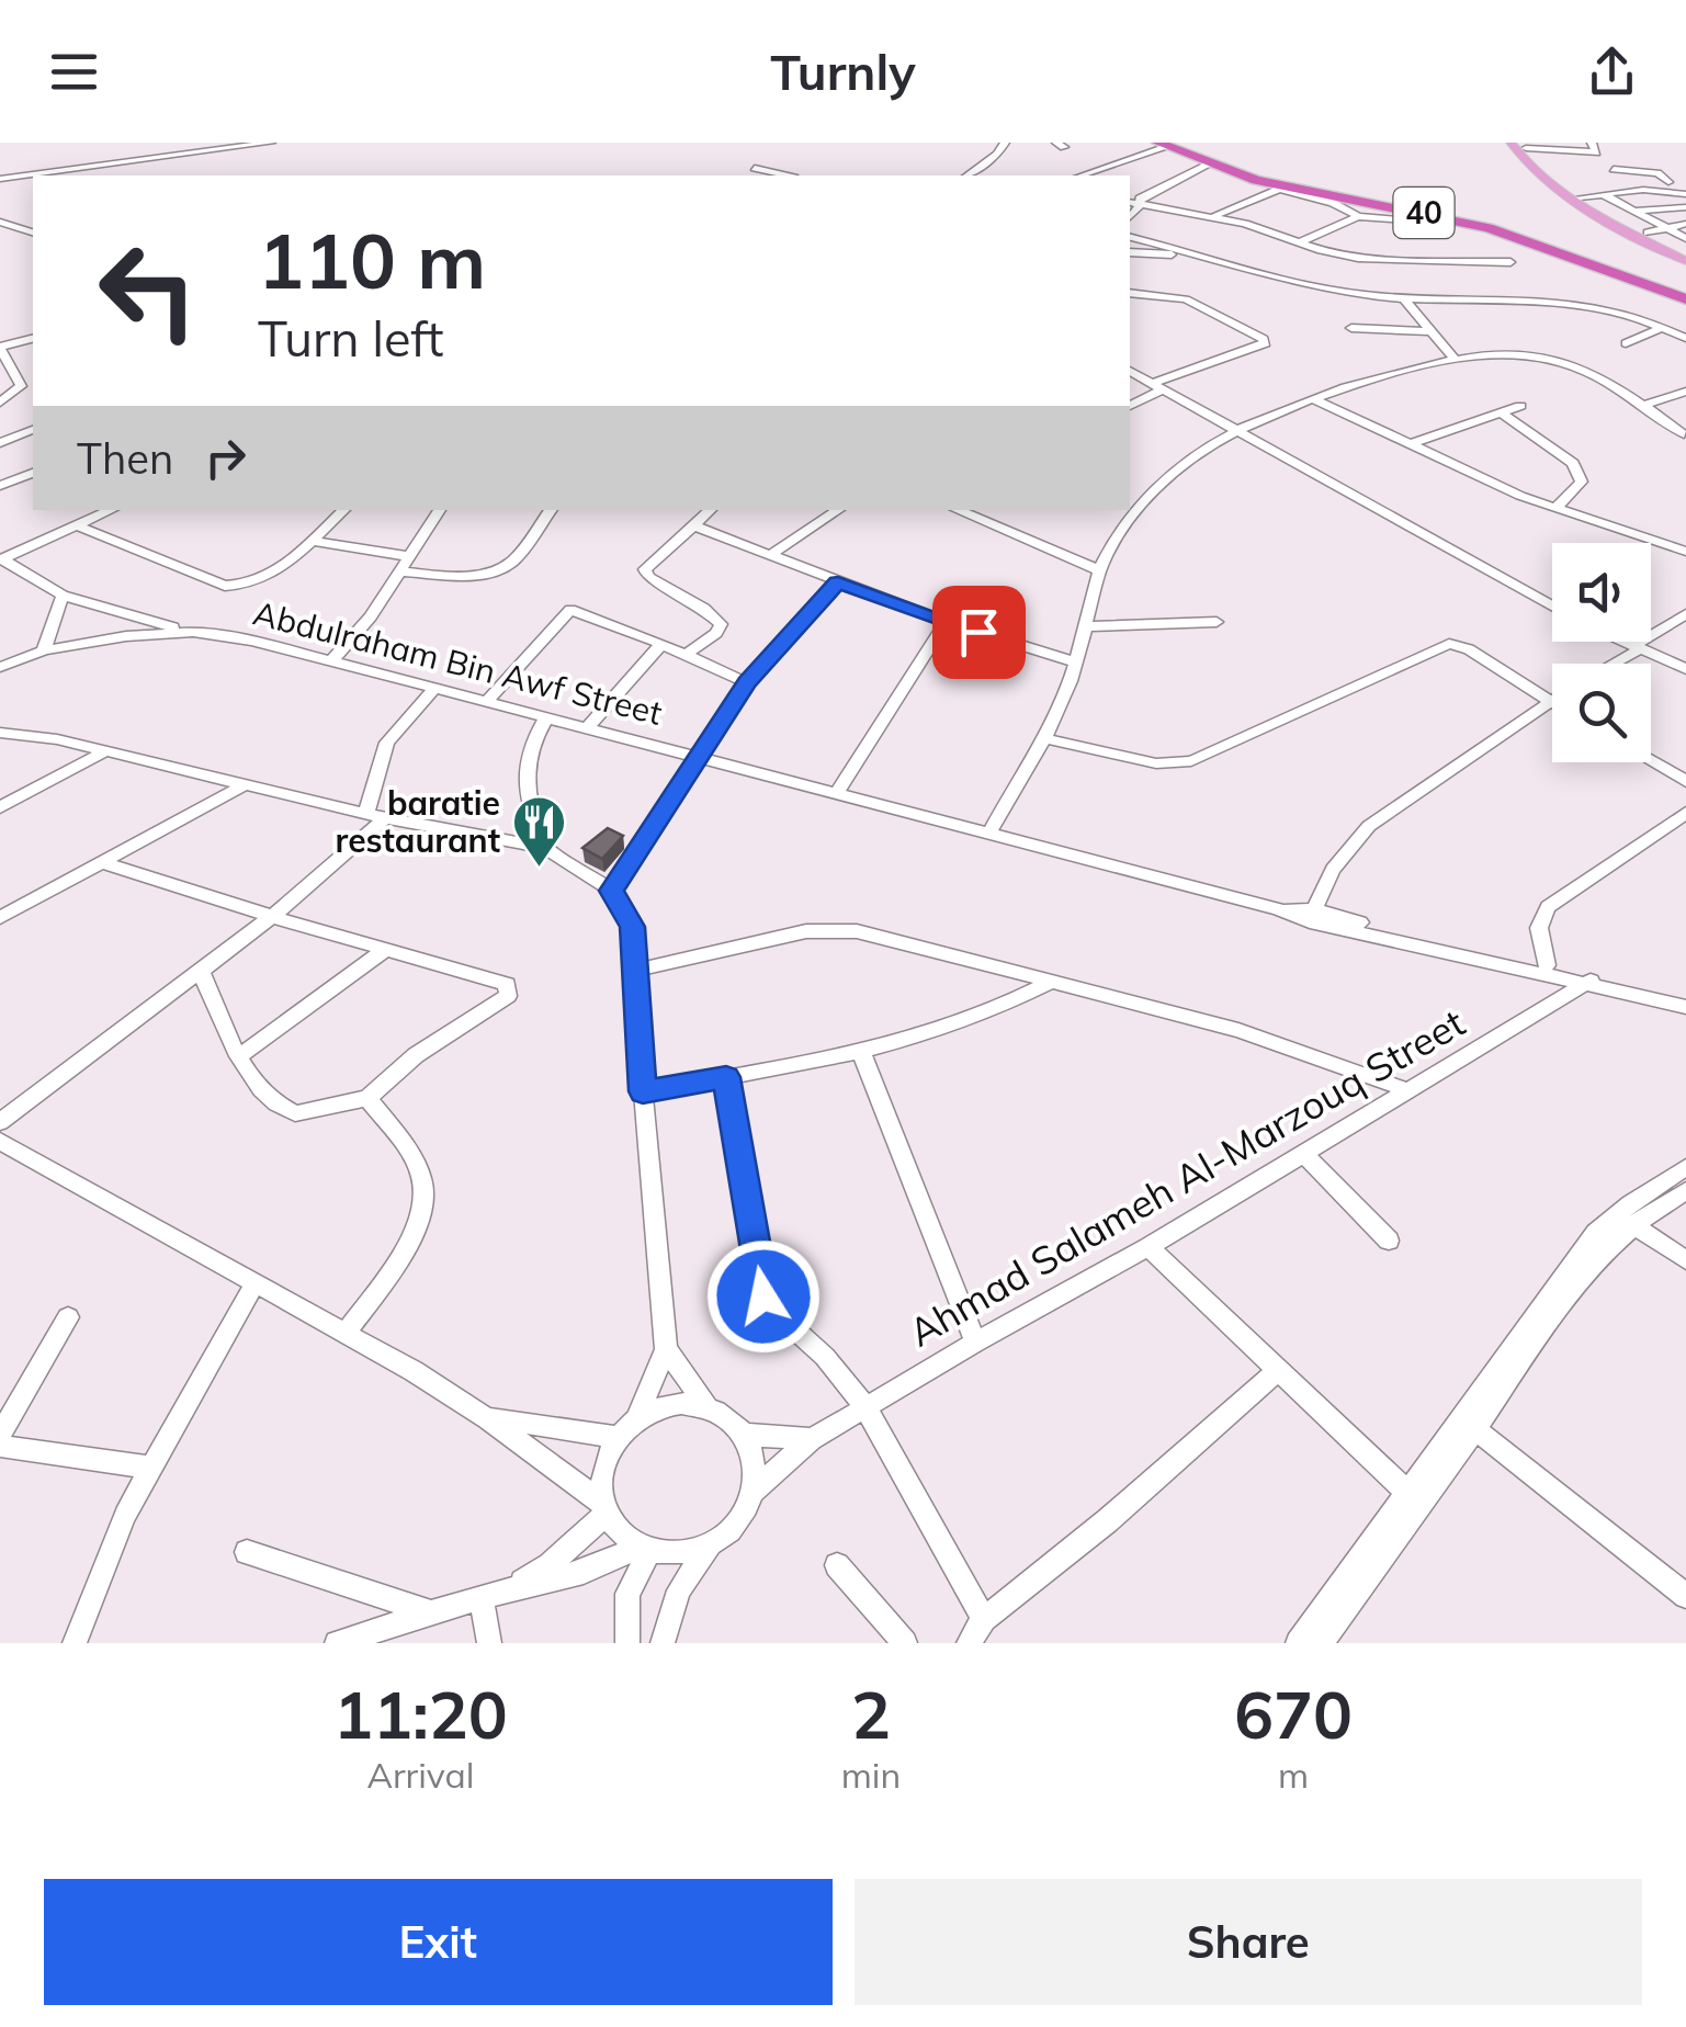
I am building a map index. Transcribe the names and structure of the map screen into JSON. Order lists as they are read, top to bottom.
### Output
{
  "streets": {
    "highway": ["40"],
    "street": ["Abdulraham Bin Awf Street", "Ahmad Salameh Al-Marzouq Street"]
  },
  "crossings": [
    ["Abdulraham Bin Awf Street", "Ahmad Salameh Al-Marzouq Street"]
  ],
  "places": {
    "restaurant": ["baratie restaurant"]
  },
  "page": {
    "header": "Turnly",
    "turn": ["110 m", "Turn left"],
    "then": "Then",
    "eta": [
      "11:20",
      "Arrival",
      "2",
      "min",
      "670",
      "m"
    ],
    "buttons": ["Exit", "Share"]
  }
}
